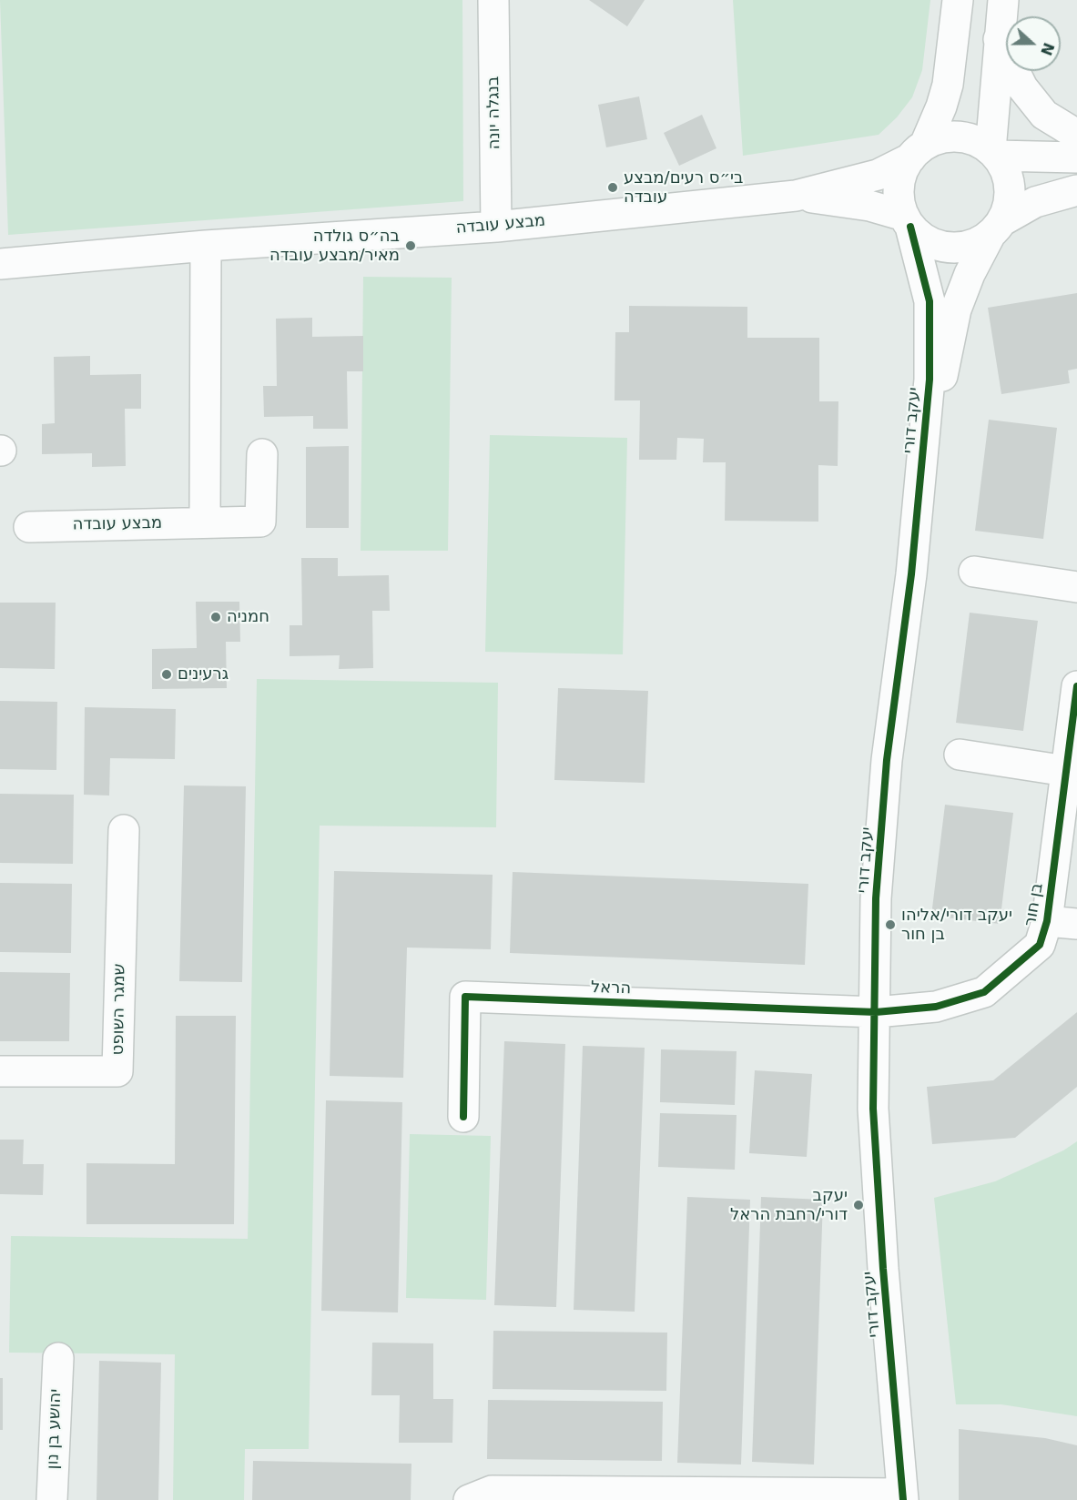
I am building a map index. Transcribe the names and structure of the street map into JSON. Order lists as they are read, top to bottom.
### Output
{
  "streets": {
    "street": [
      "בנגלה יונה",
      "מבצע עובדה",
      "יעקב דורי",
      "בן חור",
      "הראל",
      "שמגר השופט",
      "יהושע בן נון"
    ]
  },
  "crossings": [
    ["בנגלה יונה", "מבצע עובדה"],
    ["מבצע עובדה", "יעקב דורי"],
    ["יעקב דורי", "בן חור"],
    ["יעקב דורי", "הראל"],
    ["בן חור", "הראל"]
  ],
  "places": [
    "בי״ס רעים/מבצע עובדה",
    "בה״ס גולדה מאיר/מבצע עובדה",
    "חמניה",
    "גרעינים",
    "יעקב דורי/אליהו בן חור",
    "יעקב דורי/רחבת הראל"
  ],
  "north": "right"
}
